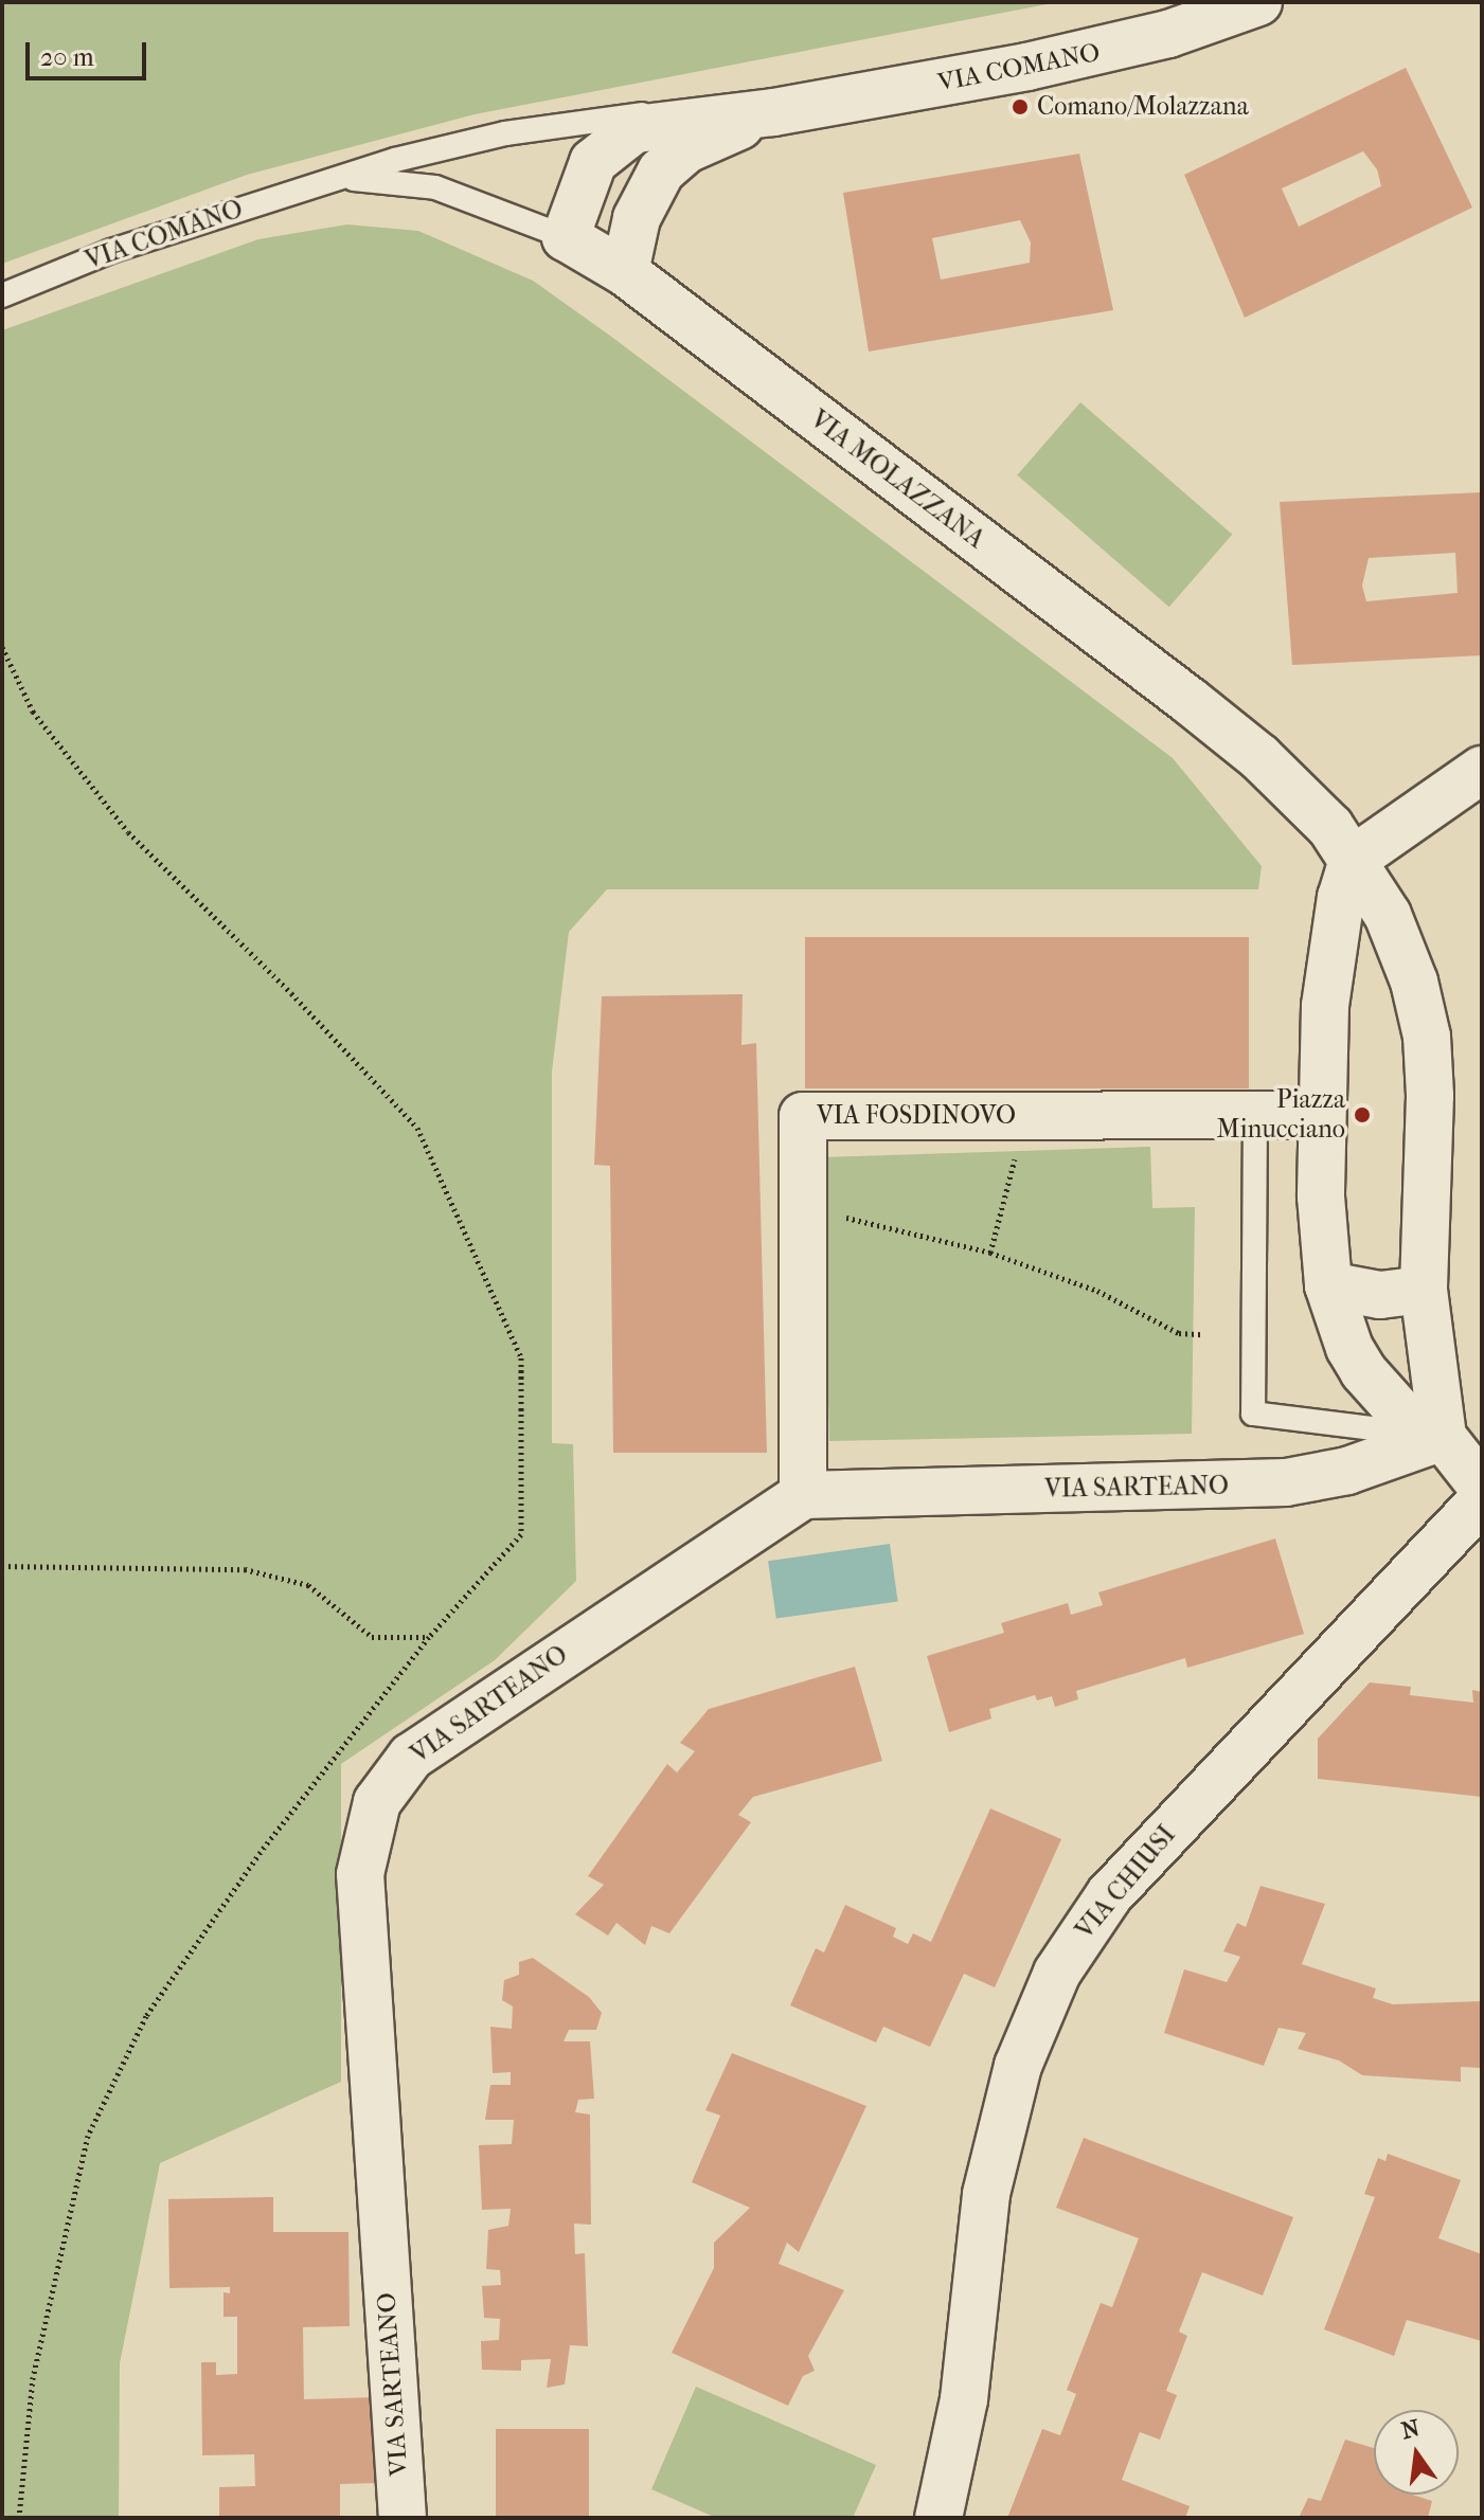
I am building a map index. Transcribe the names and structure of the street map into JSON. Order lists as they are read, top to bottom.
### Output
{
  "streets": {
    "street": [
      "VIA COMANO",
      "VIA MOLAZZANA",
      "VIA FOSDINOVO",
      "VIA SARTEANO",
      "VIA CHIUSI"
    ]
  },
  "crossings": [
    ["VIA COMANO", "VIA MOLAZZANA"],
    ["VIA FOSDINOVO", "VIA SARTEANO"]
  ],
  "places": ["Comano/Molazzana", "Piazza Minucciano"],
  "scale_bar": "20 m",
  "north": "top"
}
